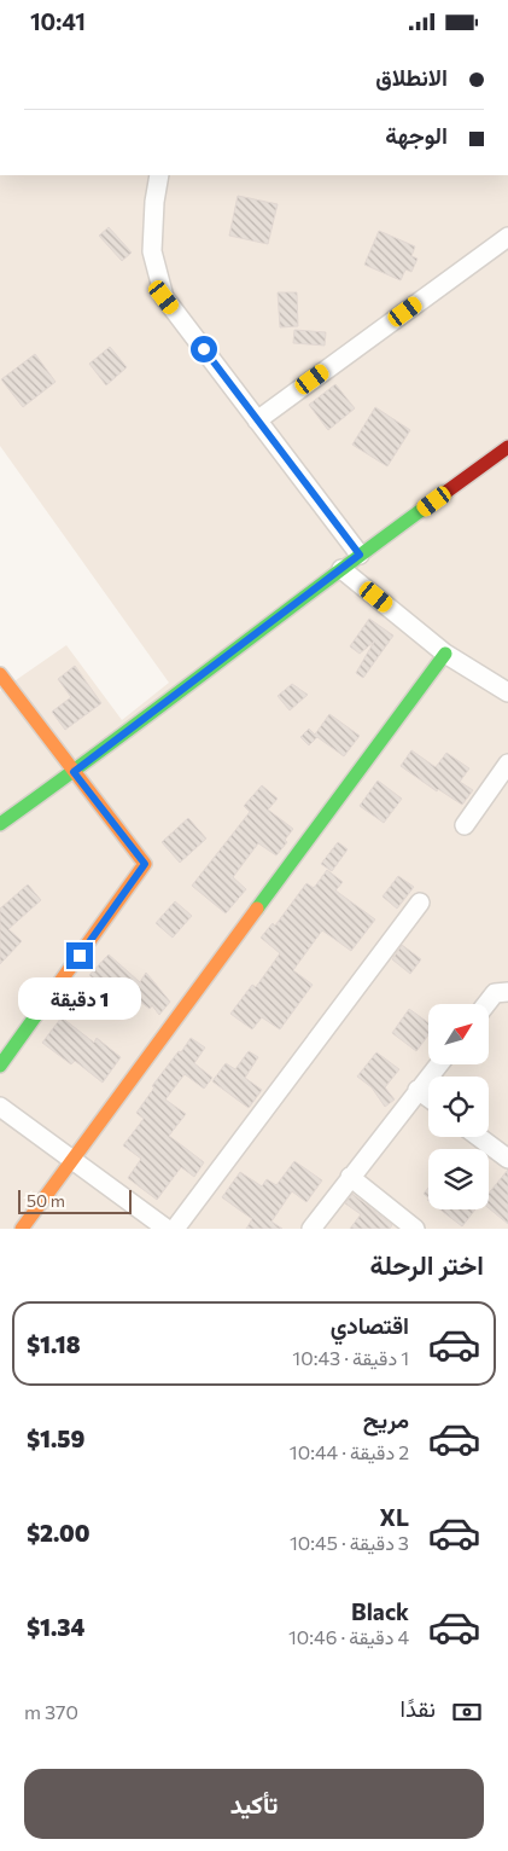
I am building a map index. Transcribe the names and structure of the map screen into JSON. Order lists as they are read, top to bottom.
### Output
{
  "scale_bar": "50 m",
  "north": "top right",
  "page": {
    "status": "10:41",
    "banner": ["الانطلاق", "الوجهة"],
    "bubble": "1 دقيقة",
    "scale": "50 m",
    "heading": "اختر الرحلة",
    "list": [
      {
        "name": "اقتصادي",
        "note": "1 دقيقة · 10:43",
        "value": "$1.18"
      },
      {
        "name": "مريح",
        "note": "2 دقيقة · 10:44",
        "value": "$1.59"
      },
      {
        "name": "XL",
        "note": "3 دقيقة · 10:45",
        "value": "$2.00"
      },
      {
        "name": "Black",
        "note": "4 دقيقة · 10:46",
        "value": "$1.34"
      }
    ],
    "pay": ["نقدًا", "370 m"],
    "buttons": "تأكيد"
  }
}
